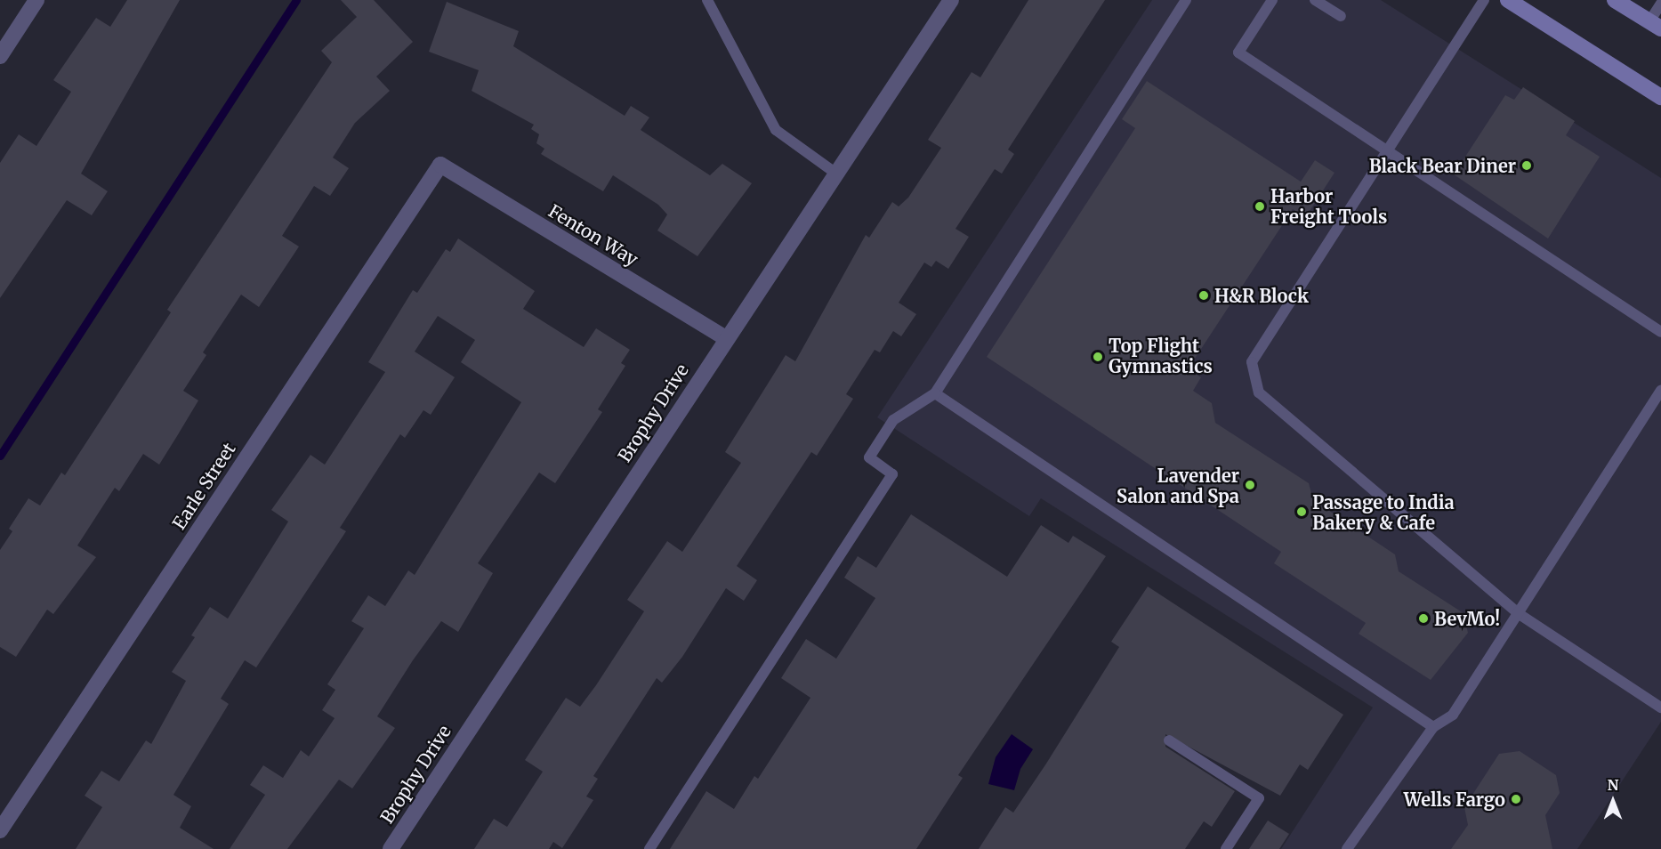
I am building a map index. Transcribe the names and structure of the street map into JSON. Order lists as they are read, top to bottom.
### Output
{
  "streets": {
    "street": ["Fenton Way", "Brophy Drive", "Earle Street"]
  },
  "crossings": [
    ["Fenton Way", "Brophy Drive"],
    ["Fenton Way", "Earle Street"]
  ],
  "places": [
    "Black Bear Diner",
    "Harbor Freight Tools",
    "H&R Block",
    "Top Flight Gymnastics",
    "Lavender Salon and Spa",
    "Passage to India Bakery & Cafe",
    "BevMo!",
    "Wells Fargo"
  ],
  "north": "top"
}
